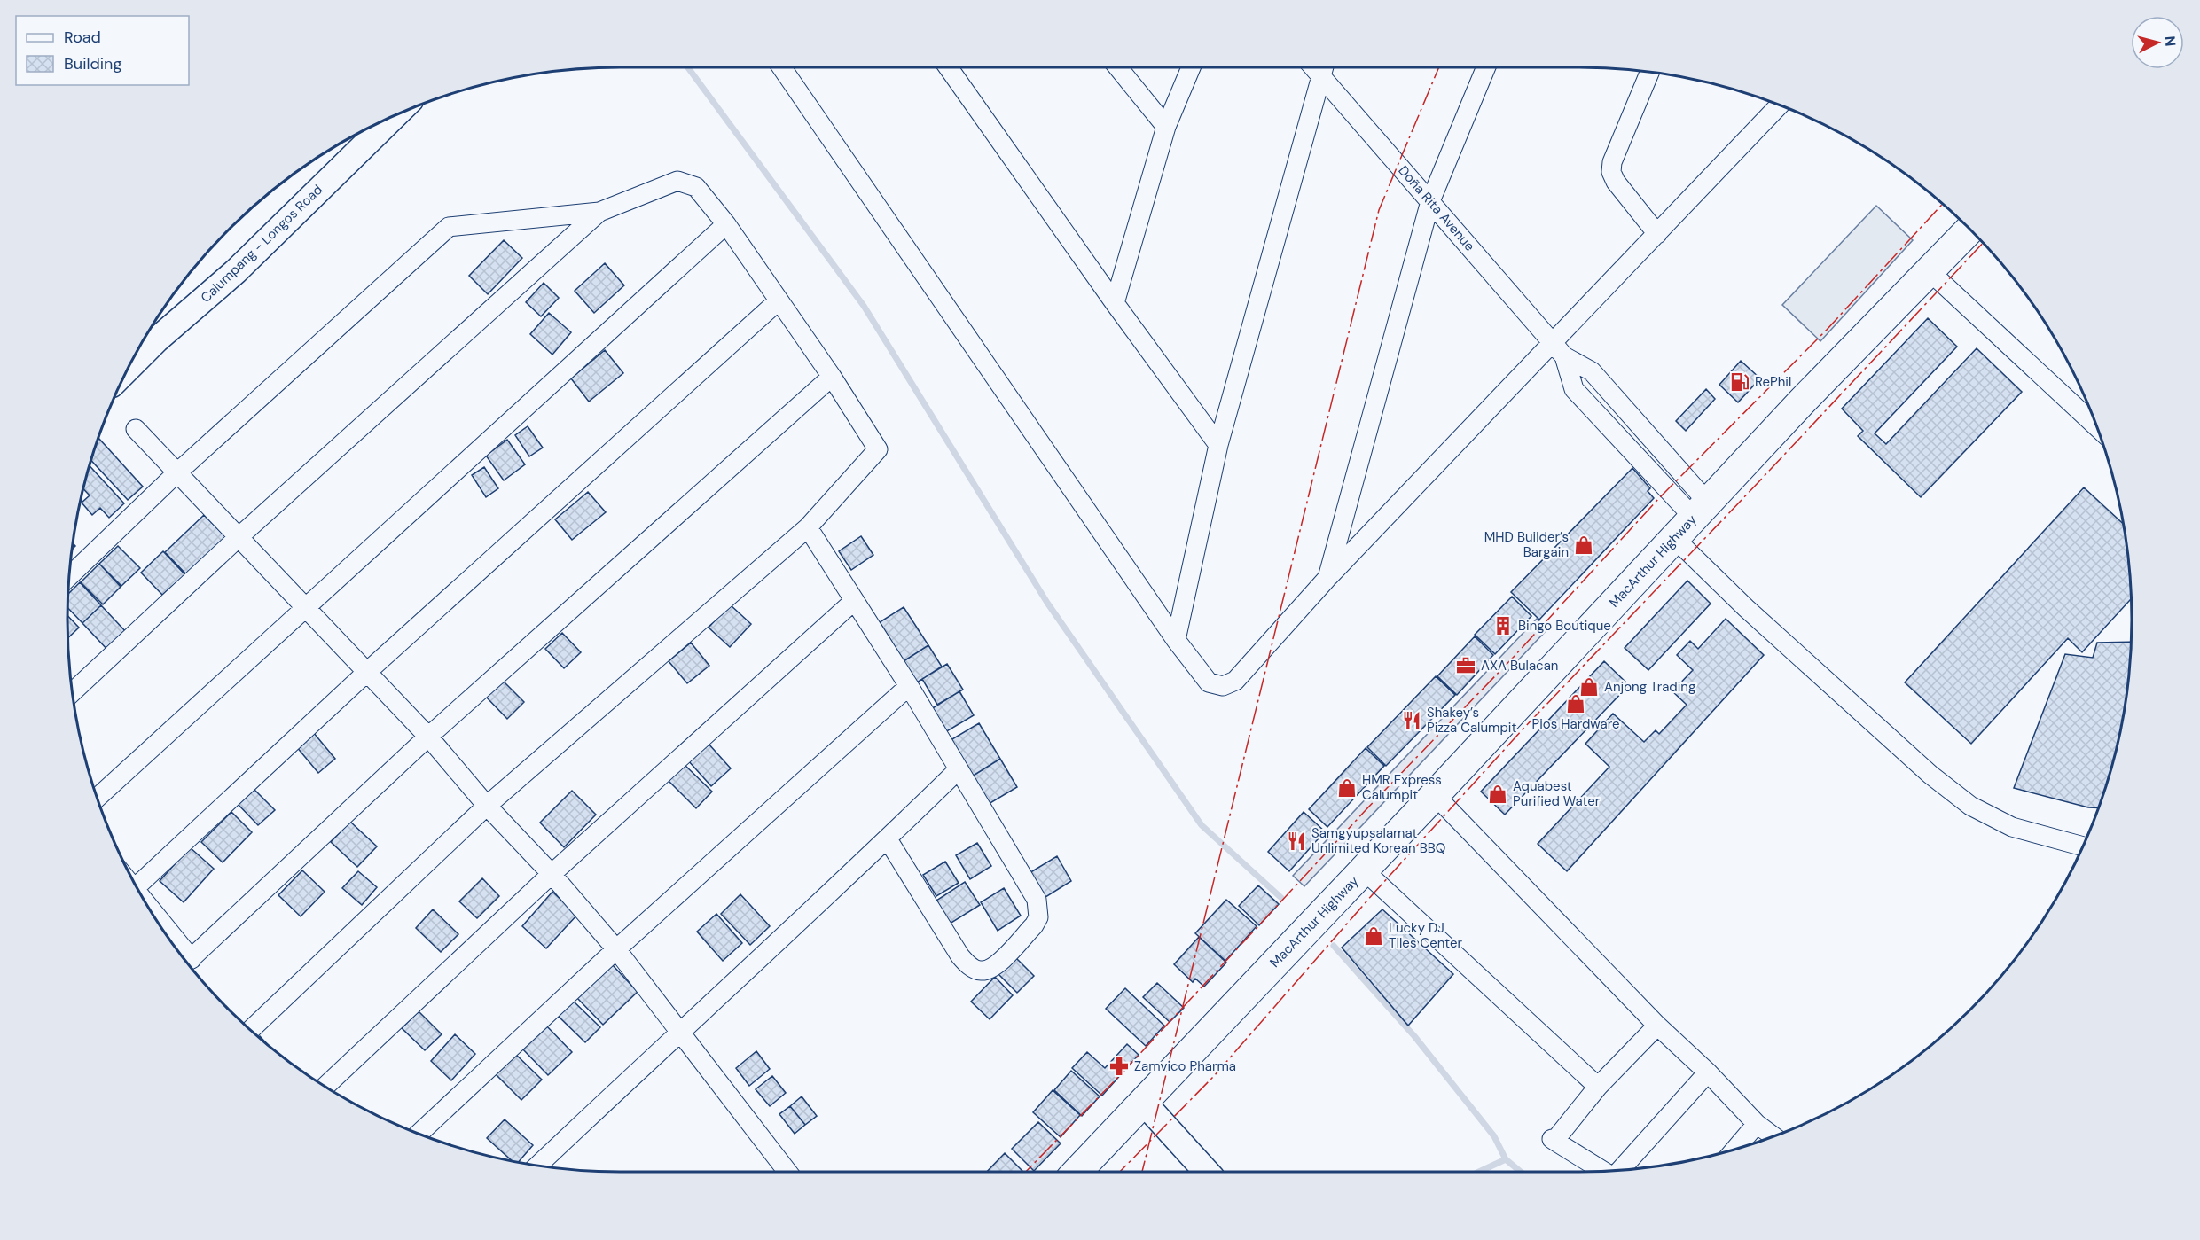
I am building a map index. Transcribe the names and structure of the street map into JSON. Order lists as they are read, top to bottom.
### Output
{
  "streets": {
    "highway": ["MacArthur Highway"],
    "street": ["Doña Rita Avenue", "Calumpang - Longos Road"]
  },
  "crossings": [
    ["Doña Rita Avenue", "MacArthur Highway"]
  ],
  "places": {
    "fuel station": ["RePhil"],
    "shop": [
      "MHD Builder’s Bargain",
      "Anjong Trading",
      "Pios Hardware",
      "HMR Express Calumpit",
      "Aquabest Purified Water",
      "Lucky DJ Tiles Center"
    ],
    "building": ["Bingo Boutique"],
    "office": ["AXA Bulacan"],
    "restaurant": ["Shakey’s Pizza Calumpit", "Samgyupsalamat Unlimited Korean BBQ"],
    "pharmacy": ["Zamvico Pharma"]
  },
  "legend": ["Road", "Building"],
  "north": "right"
}
